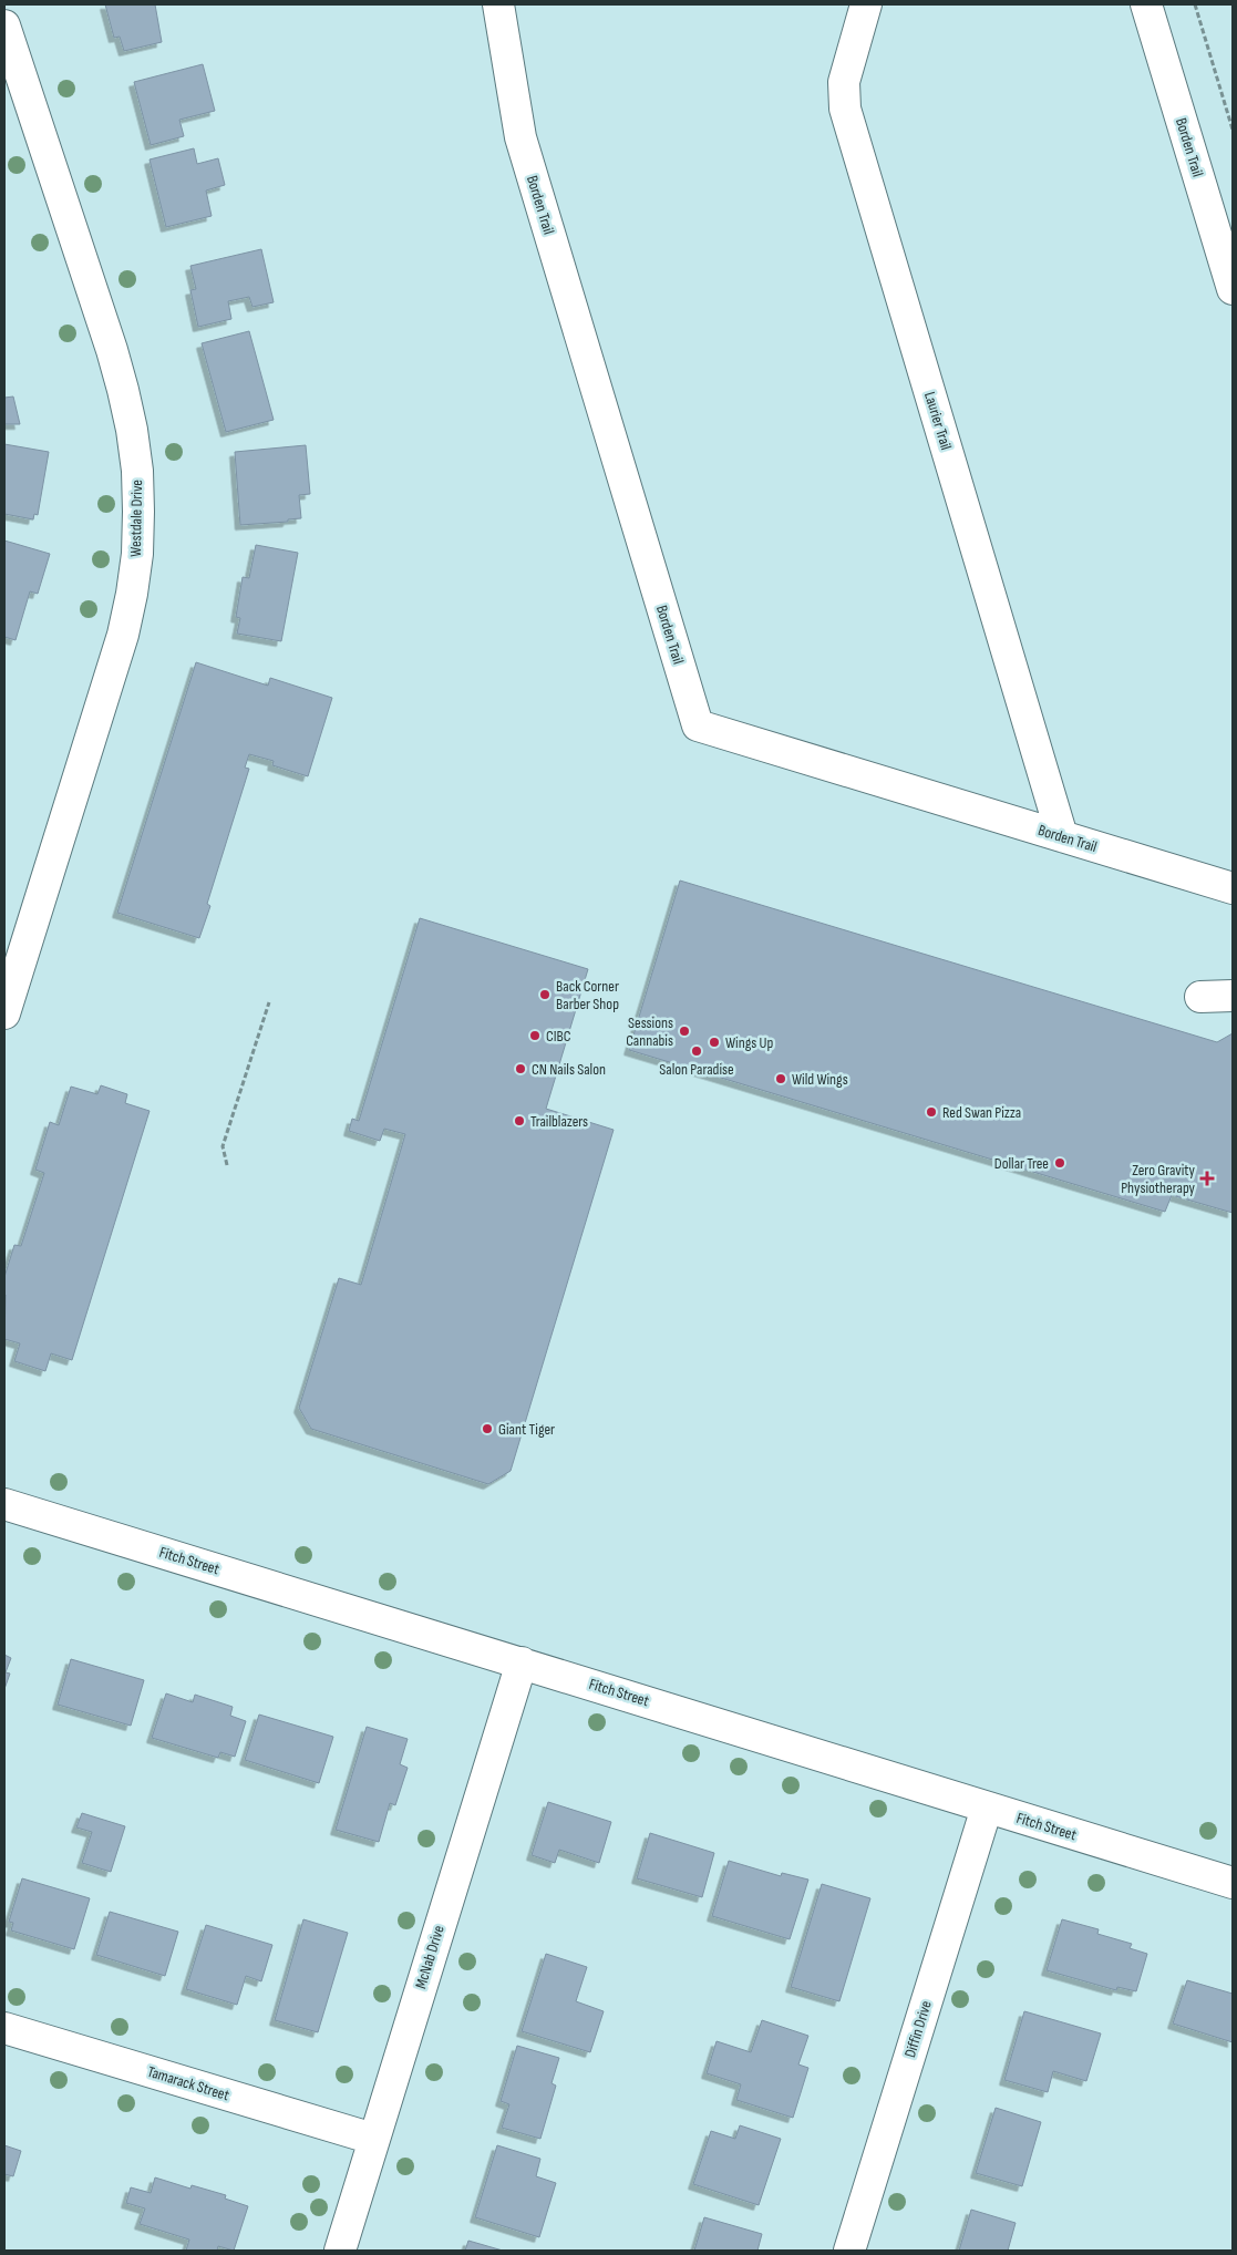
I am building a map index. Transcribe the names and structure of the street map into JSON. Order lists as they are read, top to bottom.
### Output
{
  "streets": {
    "street": [
      "Borden Trail",
      "Laurier Trail",
      "Westdale Drive",
      "Fitch Street",
      "McNab Drive",
      "Diffin Drive",
      "Tamarack Street"
    ]
  },
  "crossings": [
    ["Borden Trail", "Laurier Trail"],
    ["Fitch Street", "McNab Drive"],
    ["Fitch Street", "Diffin Drive"],
    ["McNab Drive", "Tamarack Street"]
  ],
  "places": {
    "other": [
      "Back Corner Barber Shop",
      "Sessions Cannabis",
      "CIBC",
      "Wings Up",
      "Salon Paradise",
      "CN Nails Salon",
      "Wild Wings",
      "Red Swan Pizza",
      "Trailblazers",
      "Dollar Tree",
      "Giant Tiger"
    ],
    "health": ["Zero Gravity Physiotherapy"]
  }
}
